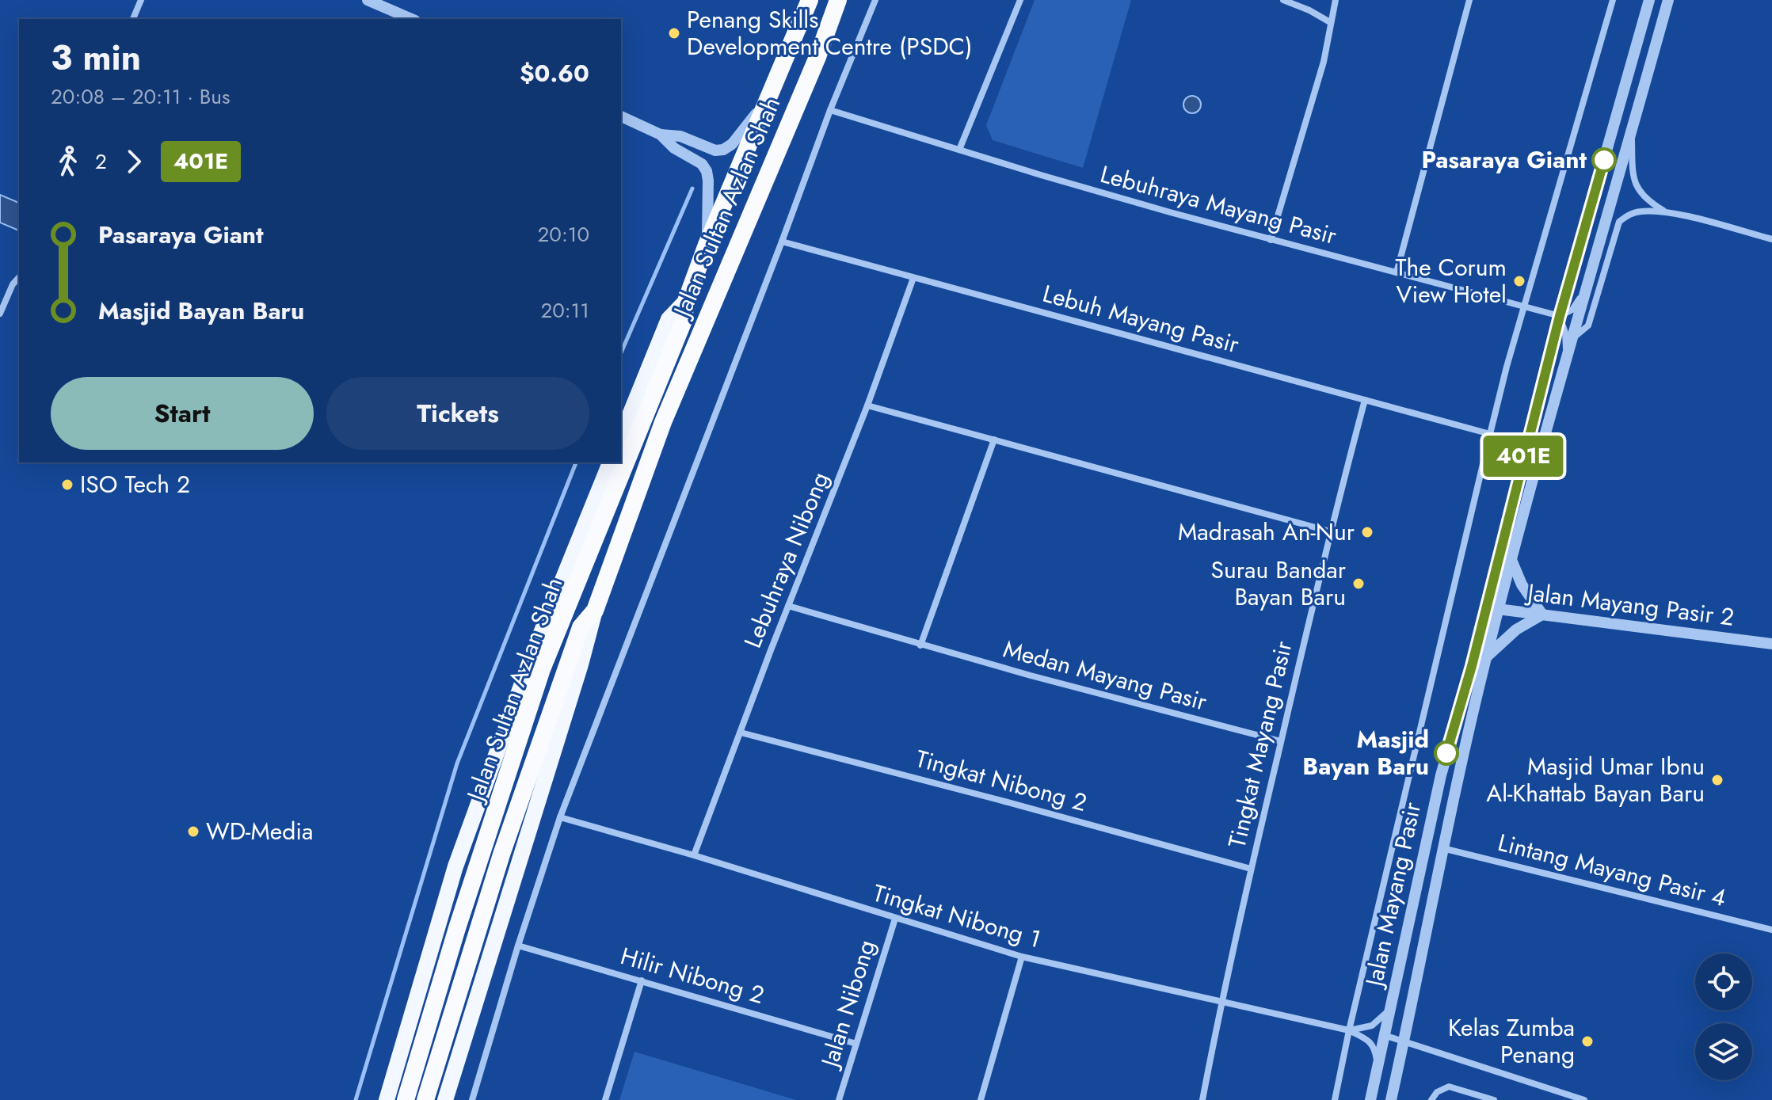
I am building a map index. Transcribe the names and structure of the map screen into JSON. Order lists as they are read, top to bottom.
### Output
{
  "streets": {
    "highway": ["Jalan Sultan Azlan Shah"],
    "street": [
      "Lebuhraya Mayang Pasir",
      "Lebuh Mayang Pasir",
      "Lebuhraya Nibong",
      "Jalan Mayang Pasir 2",
      "Medan Mayang Pasir",
      "Tingkat Mayang Pasir",
      "Tingkat Nibong 2",
      "Lintang Mayang Pasir 4",
      "Jalan Mayang Pasir",
      "Tingkat Nibong 1",
      "Hilir Nibong 2",
      "Jalan Nibong"
    ]
  },
  "crossings": [
    ["Lebuhraya Mayang Pasir", "Jalan Mayang Pasir"],
    ["Lebuh Mayang Pasir", "Lebuhraya Nibong"],
    ["Lebuh Mayang Pasir", "Tingkat Mayang Pasir"],
    ["Lebuh Mayang Pasir", "Jalan Mayang Pasir"],
    ["Lebuhraya Nibong", "Medan Mayang Pasir"],
    ["Lebuhraya Nibong", "Tingkat Nibong 2"],
    ["Lebuhraya Nibong", "Tingkat Nibong 1"],
    ["Jalan Mayang Pasir 2", "Jalan Mayang Pasir"],
    ["Medan Mayang Pasir", "Tingkat Mayang Pasir"],
    ["Tingkat Mayang Pasir", "Tingkat Nibong 2"],
    ["Tingkat Mayang Pasir", "Tingkat Nibong 1"],
    ["Lintang Mayang Pasir 4", "Jalan Mayang Pasir"],
    ["Jalan Mayang Pasir", "Tingkat Nibong 1"],
    ["Tingkat Nibong 1", "Jalan Nibong"],
    ["Hilir Nibong 2", "Jalan Nibong"]
  ],
  "places": [
    "Penang Skills Development Centre (PSDC)",
    "Pasaraya Giant",
    "The Corum View Hotel",
    "ISO Tech 2",
    "Madrasah An-Nur",
    "Surau Bandar Bayan Baru",
    "Masjid Bayan Baru",
    "Masjid Umar Ibnu Al-Khattab Bayan Baru",
    "WD-Media",
    "Kelas Zumba Penang"
  ],
  "lines": ["bus line 401E"],
  "page": {
    "on_map": "401E",
    "heading": ["3 min", "20:08 – 20:11 · Bus", "$0.60"],
    "legs": ["2", "401E"],
    "list": [
      {
        "name": "Pasaraya Giant",
        "value": "20:10"
      },
      {
        "name": "Masjid Bayan Baru",
        "value": "20:11"
      }
    ],
    "buttons": ["Start", "Tickets"]
  }
}
